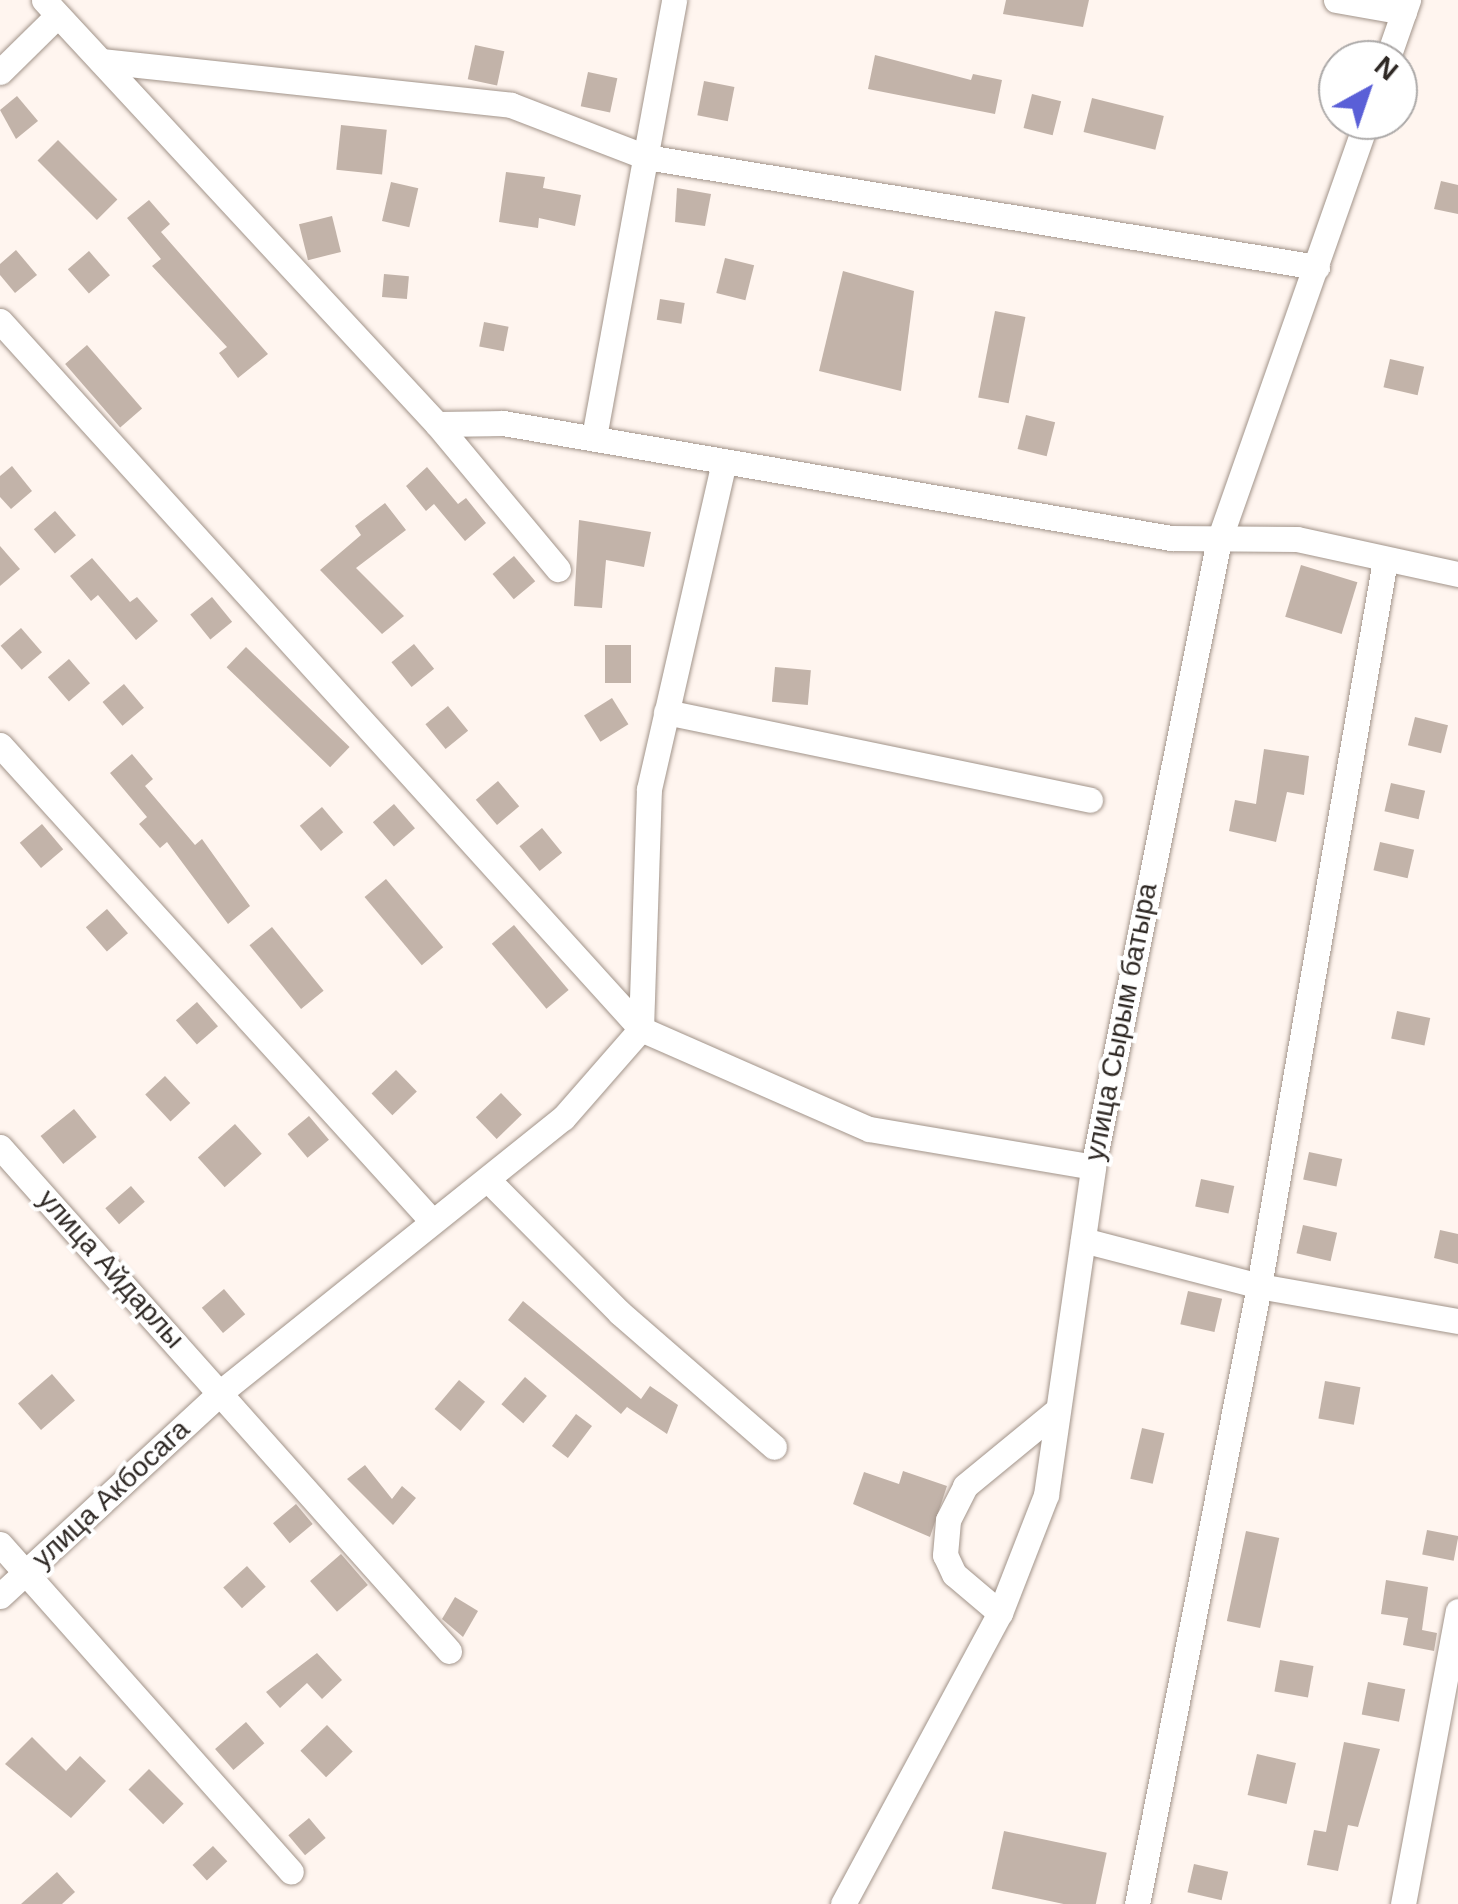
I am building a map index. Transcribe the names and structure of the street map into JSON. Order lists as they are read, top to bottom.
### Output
{
  "streets": {
    "street": ["улица Сырым батыра", "улица Айдарлы", "улица Акбосага"]
  },
  "crossings": [
    ["улица Айдарлы", "улица Акбосага"]
  ],
  "north": "top right"
}
